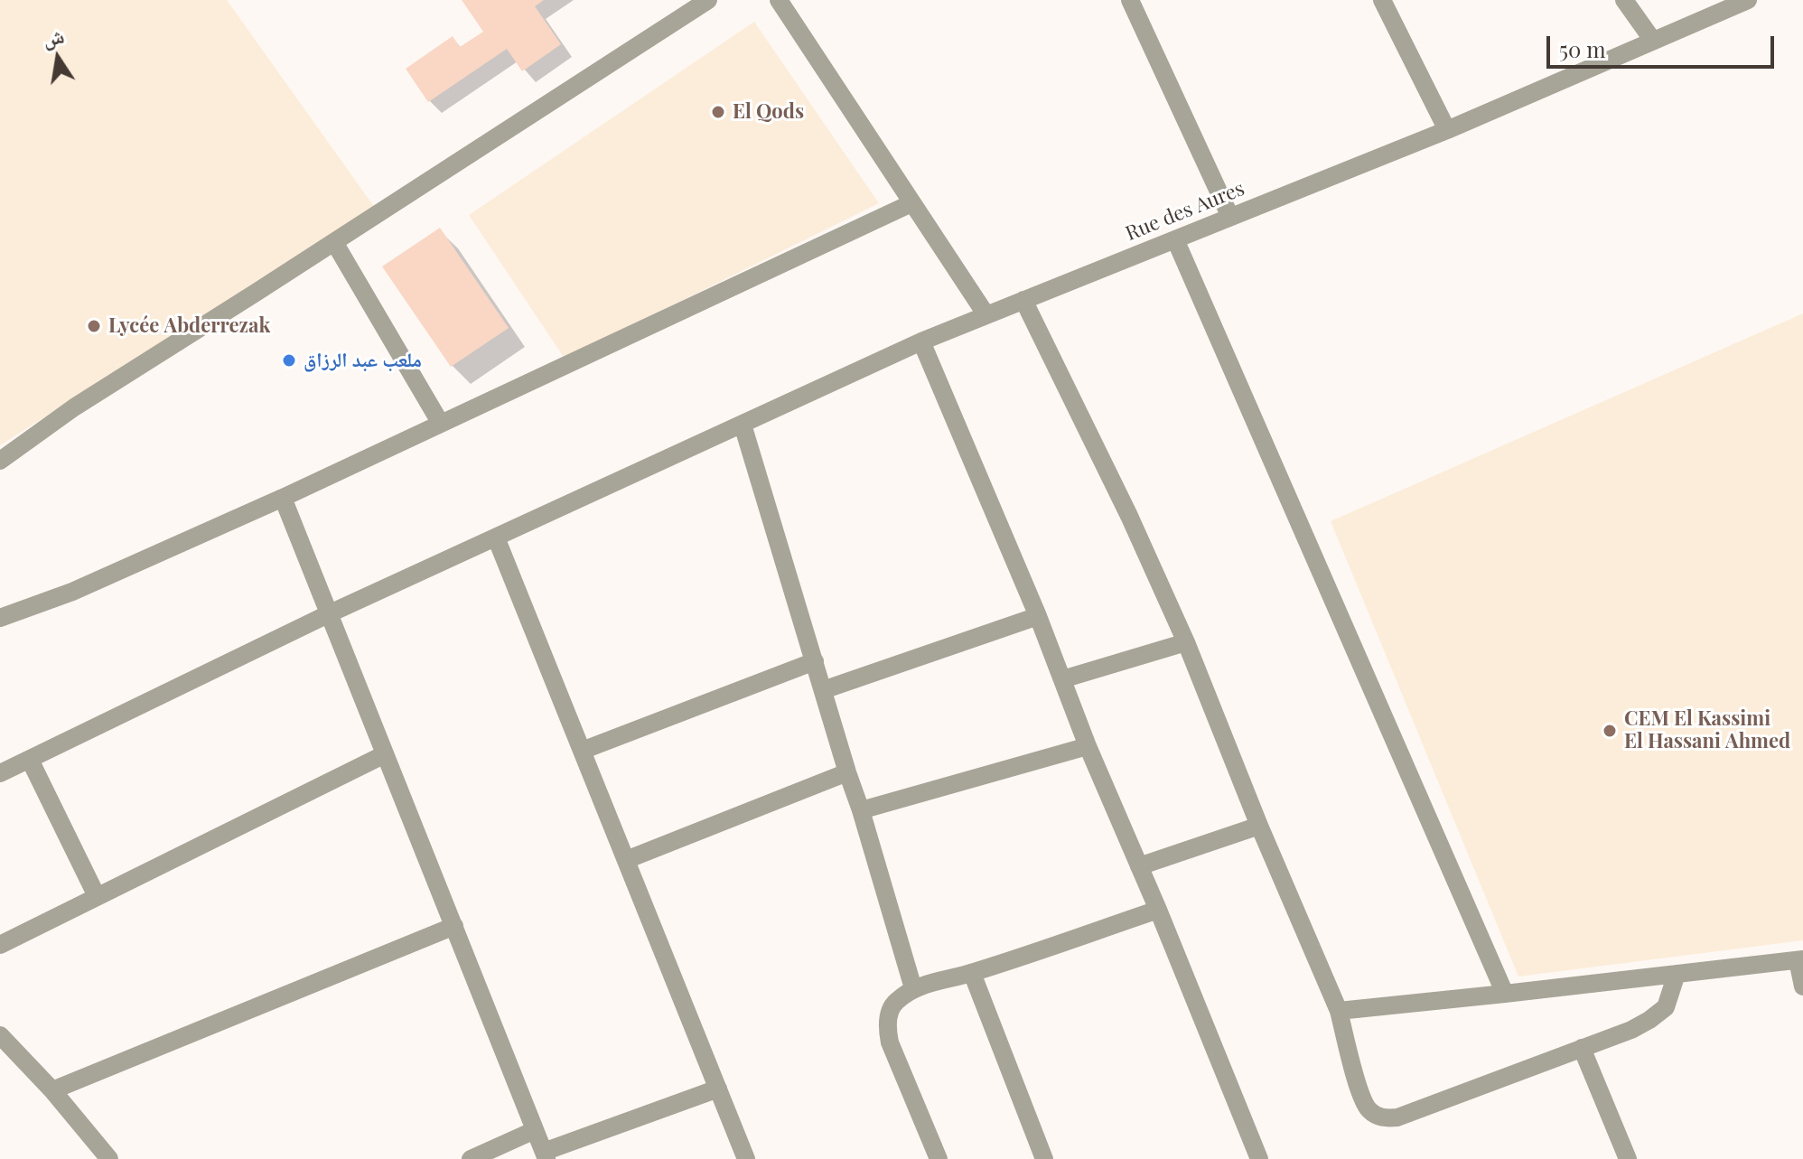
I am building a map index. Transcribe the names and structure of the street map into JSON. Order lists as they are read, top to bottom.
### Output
{
  "streets": {
    "street": ["Rue des Aures"]
  },
  "places": [
    "El Qods",
    "Lycée Abderrezak",
    "ملعب عبد الرزاق",
    "CEM El Kassimi El Hassani Ahmed"
  ],
  "scale_bar": "50 m",
  "north": "top"
}
